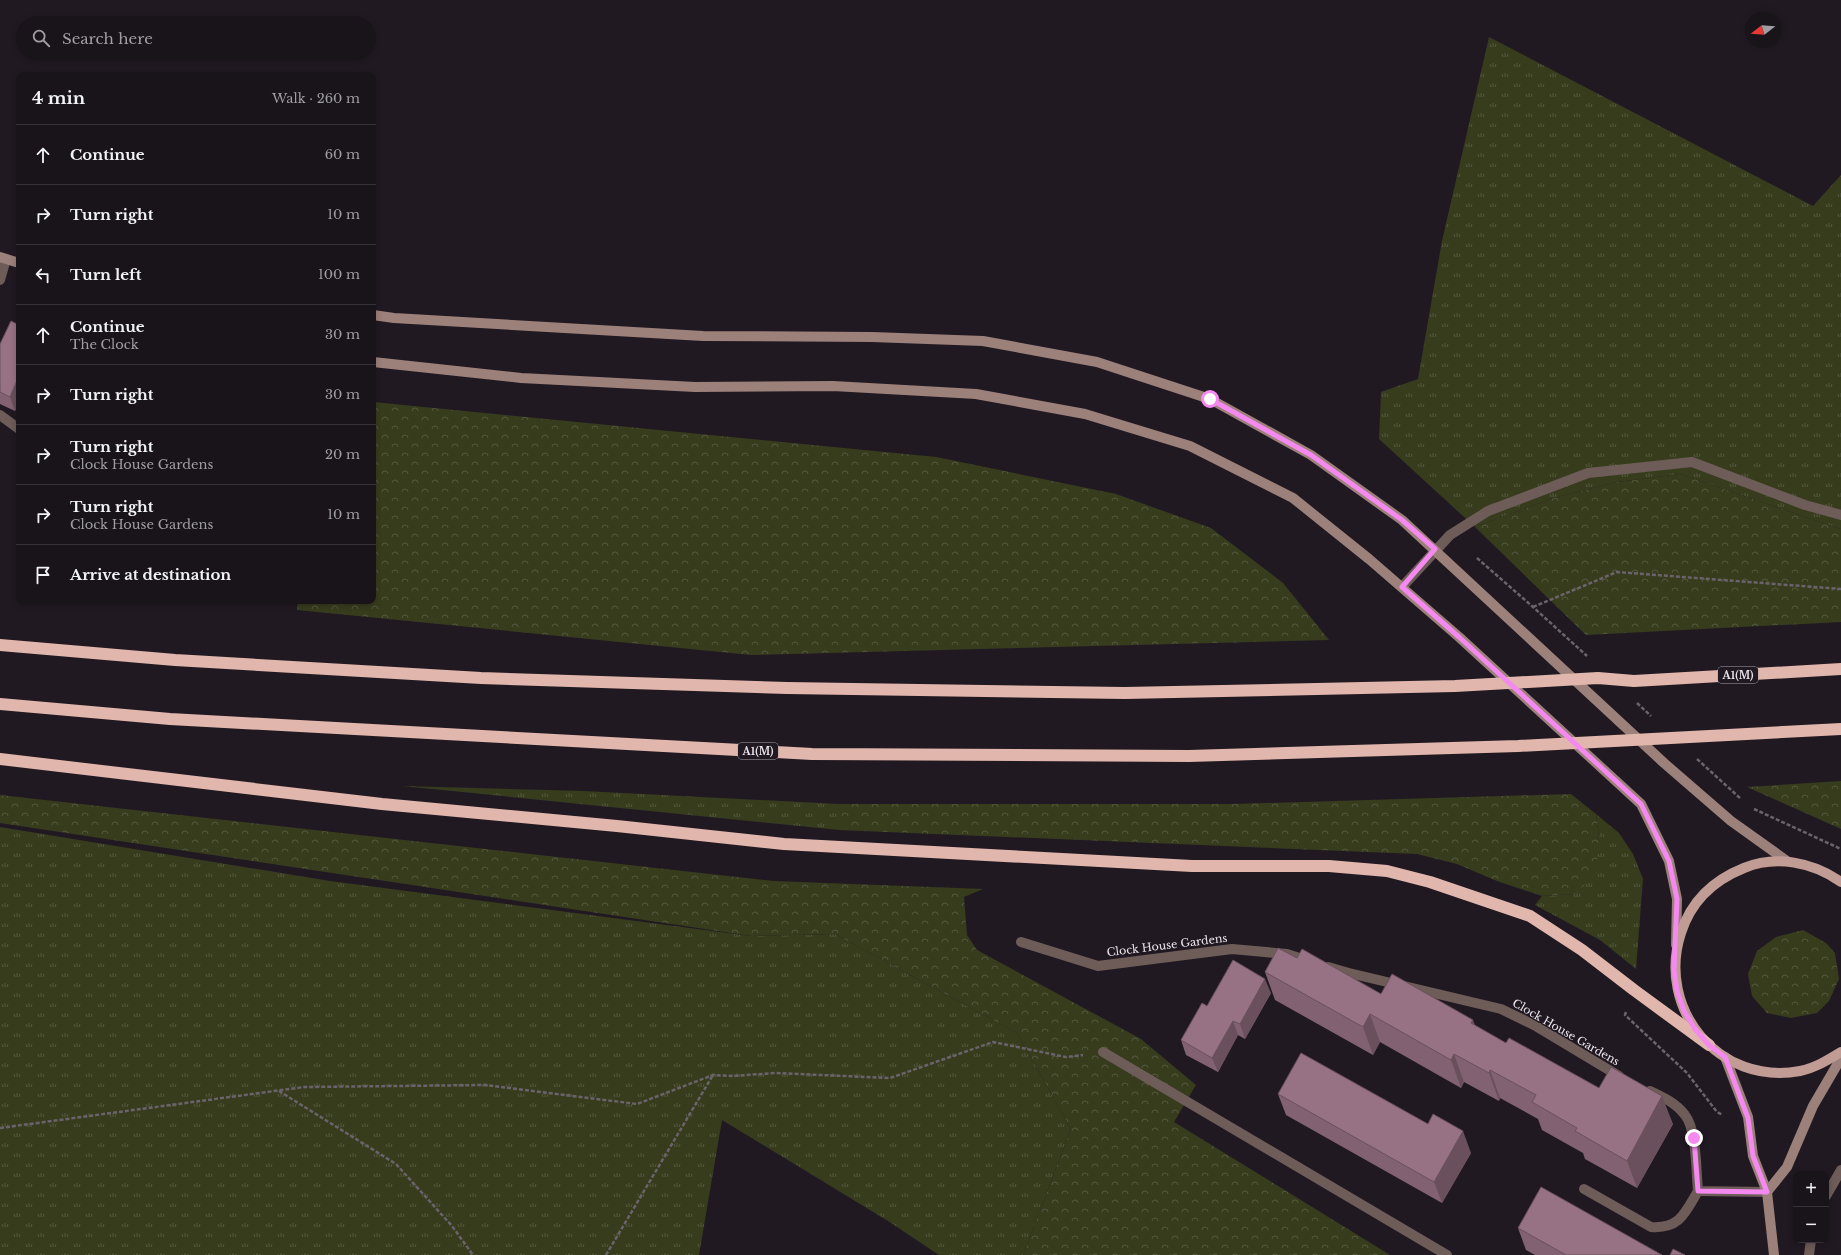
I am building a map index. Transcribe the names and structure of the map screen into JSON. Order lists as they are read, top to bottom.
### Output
{
  "streets": {
    "highway": ["A1(M)"],
    "street": ["Clock House Gardens"]
  },
  "north": "left",
  "page": {
    "search": "Search here",
    "heading": ["4 min", "Walk · 260 m"],
    "list": [
      ["Continue", "60 m"],
      ["Turn right", "10 m"],
      ["Turn left", "100 m"],
      ["Continue", "The Clock", "30 m"],
      ["Turn right", "30 m"],
      ["Turn right", "Clock House Gardens", "20 m"],
      ["Turn right", "Clock House Gardens", "10 m"],
      "Arrive at destination"
    ],
    "map_buttons": ["+", "−"]
  }
}
